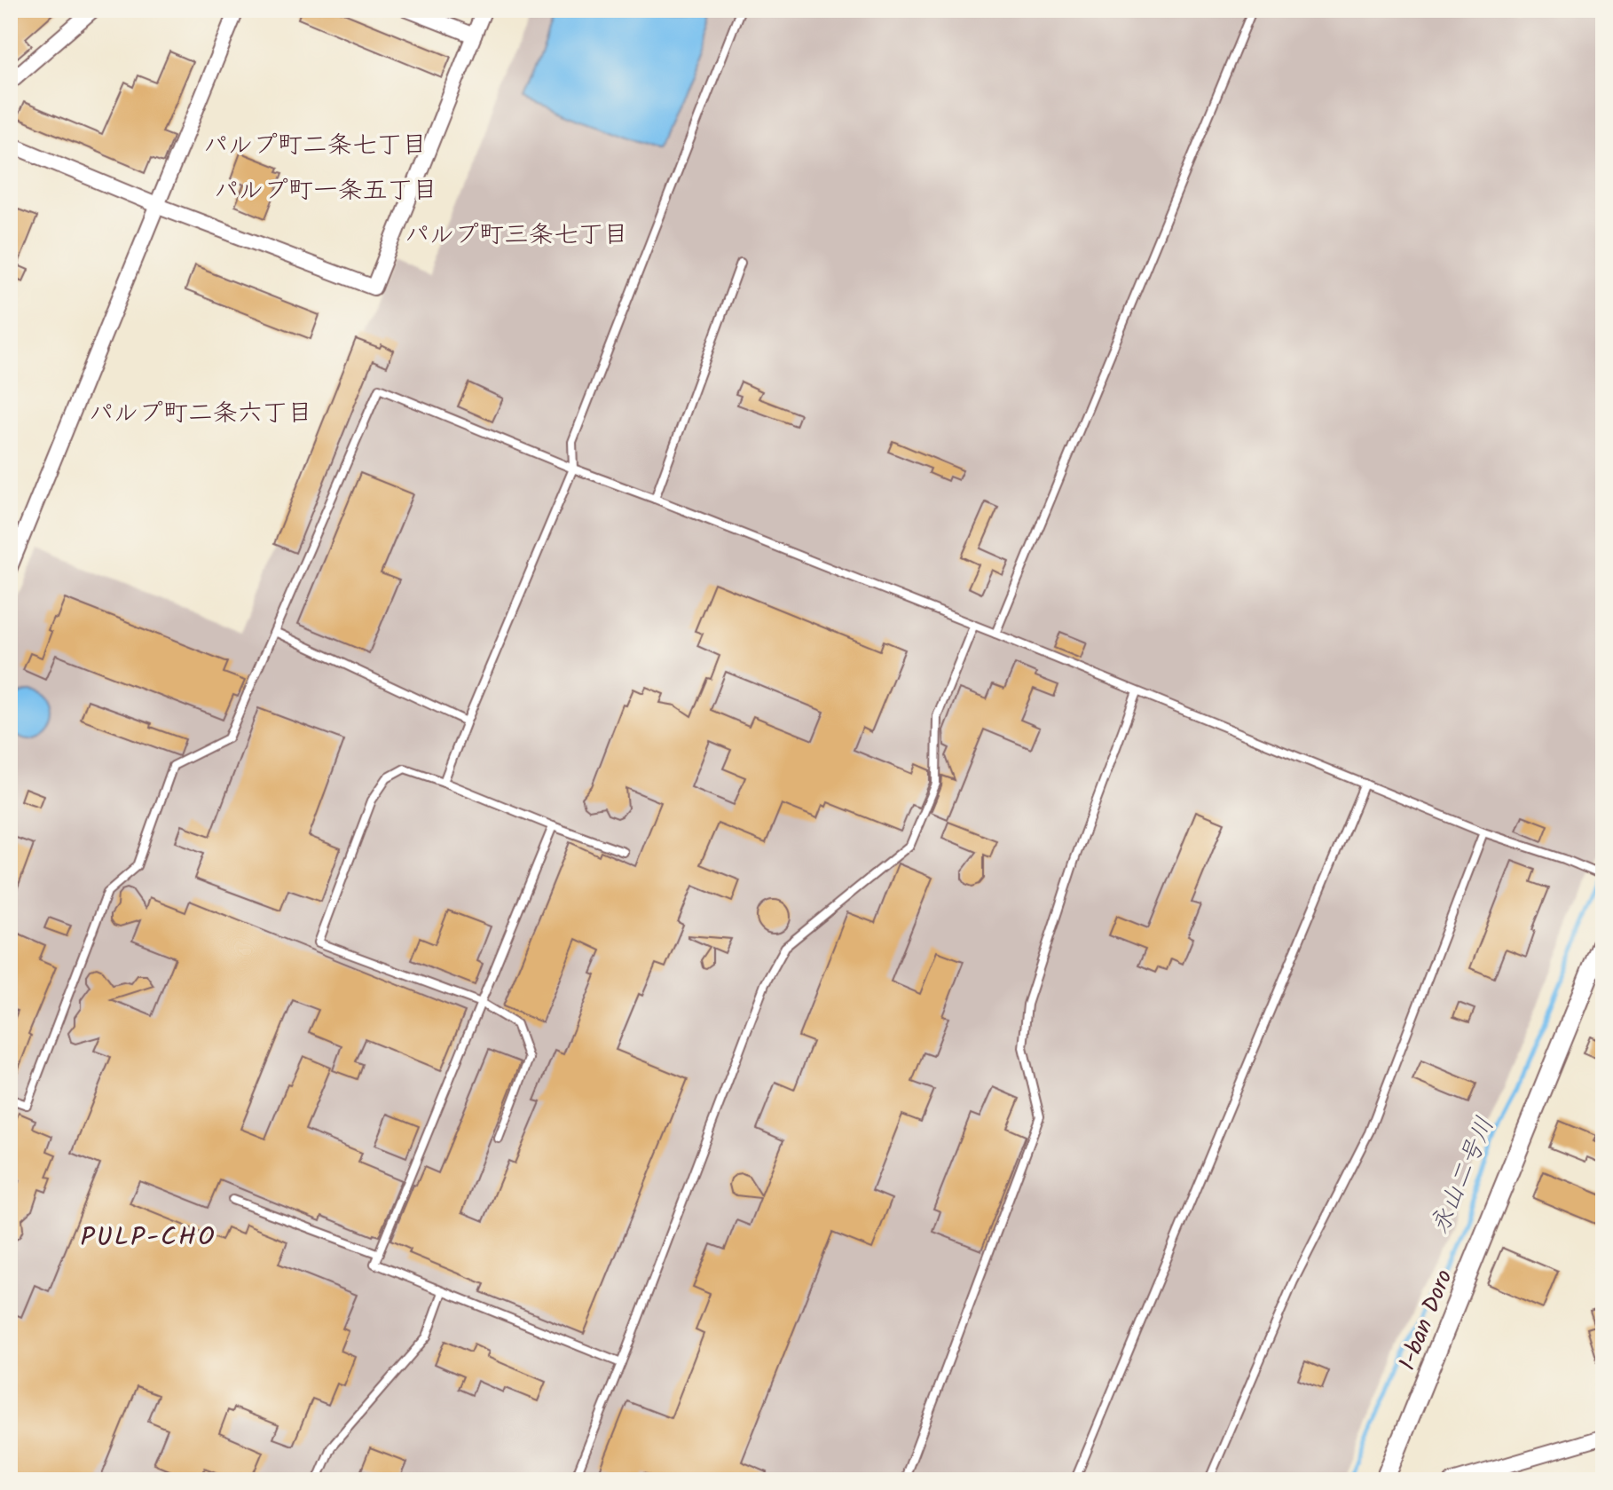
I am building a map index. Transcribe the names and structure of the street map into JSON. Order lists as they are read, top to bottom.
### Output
{
  "streets": {
    "street": ["1-ban Doro"]
  },
  "districts": [
    "パルプ町二条七丁目",
    "パルプ町一条五丁目",
    "パルプ町三条七丁目",
    "パルプ町二条六丁目",
    "PULP-CHO"
  ],
  "water": ["永山二号川"]
}
